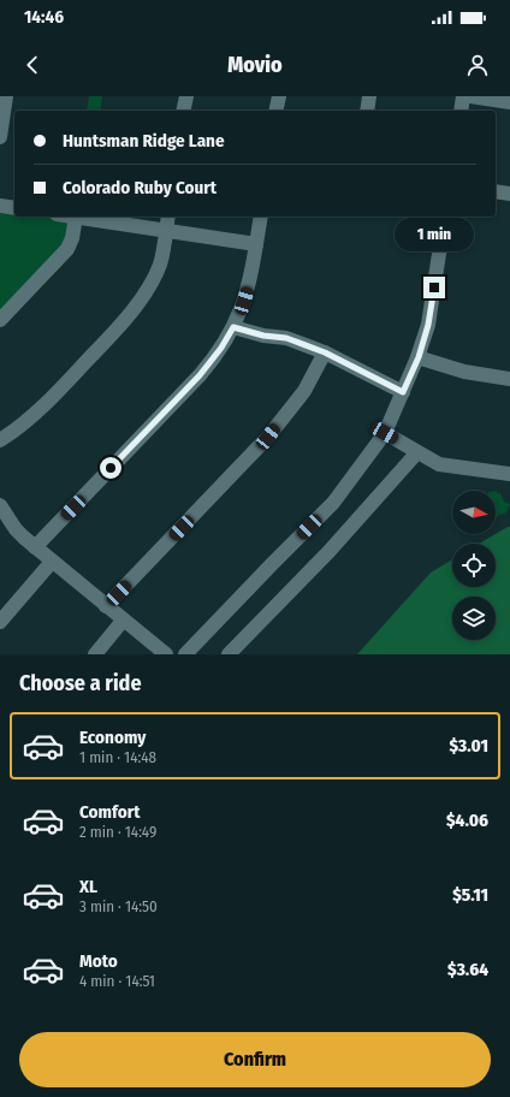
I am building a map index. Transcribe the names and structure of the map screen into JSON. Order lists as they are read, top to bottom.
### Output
{
  "north": "right",
  "page": {
    "status": "14:46",
    "header": "Movio",
    "banner": ["Huntsman Ridge Lane", "Colorado Ruby Court"],
    "bubble": "1 min",
    "heading": "Choose a ride",
    "list": [
      {
        "name": "Economy",
        "note": "1 min · 14:48",
        "value": "$3.01"
      },
      {
        "name": "Comfort",
        "note": "2 min · 14:49",
        "value": "$4.06"
      },
      {
        "name": "XL",
        "note": "3 min · 14:50",
        "value": "$5.11"
      },
      {
        "name": "Moto",
        "note": "4 min · 14:51",
        "value": "$3.64"
      }
    ],
    "buttons": "Confirm"
  }
}
